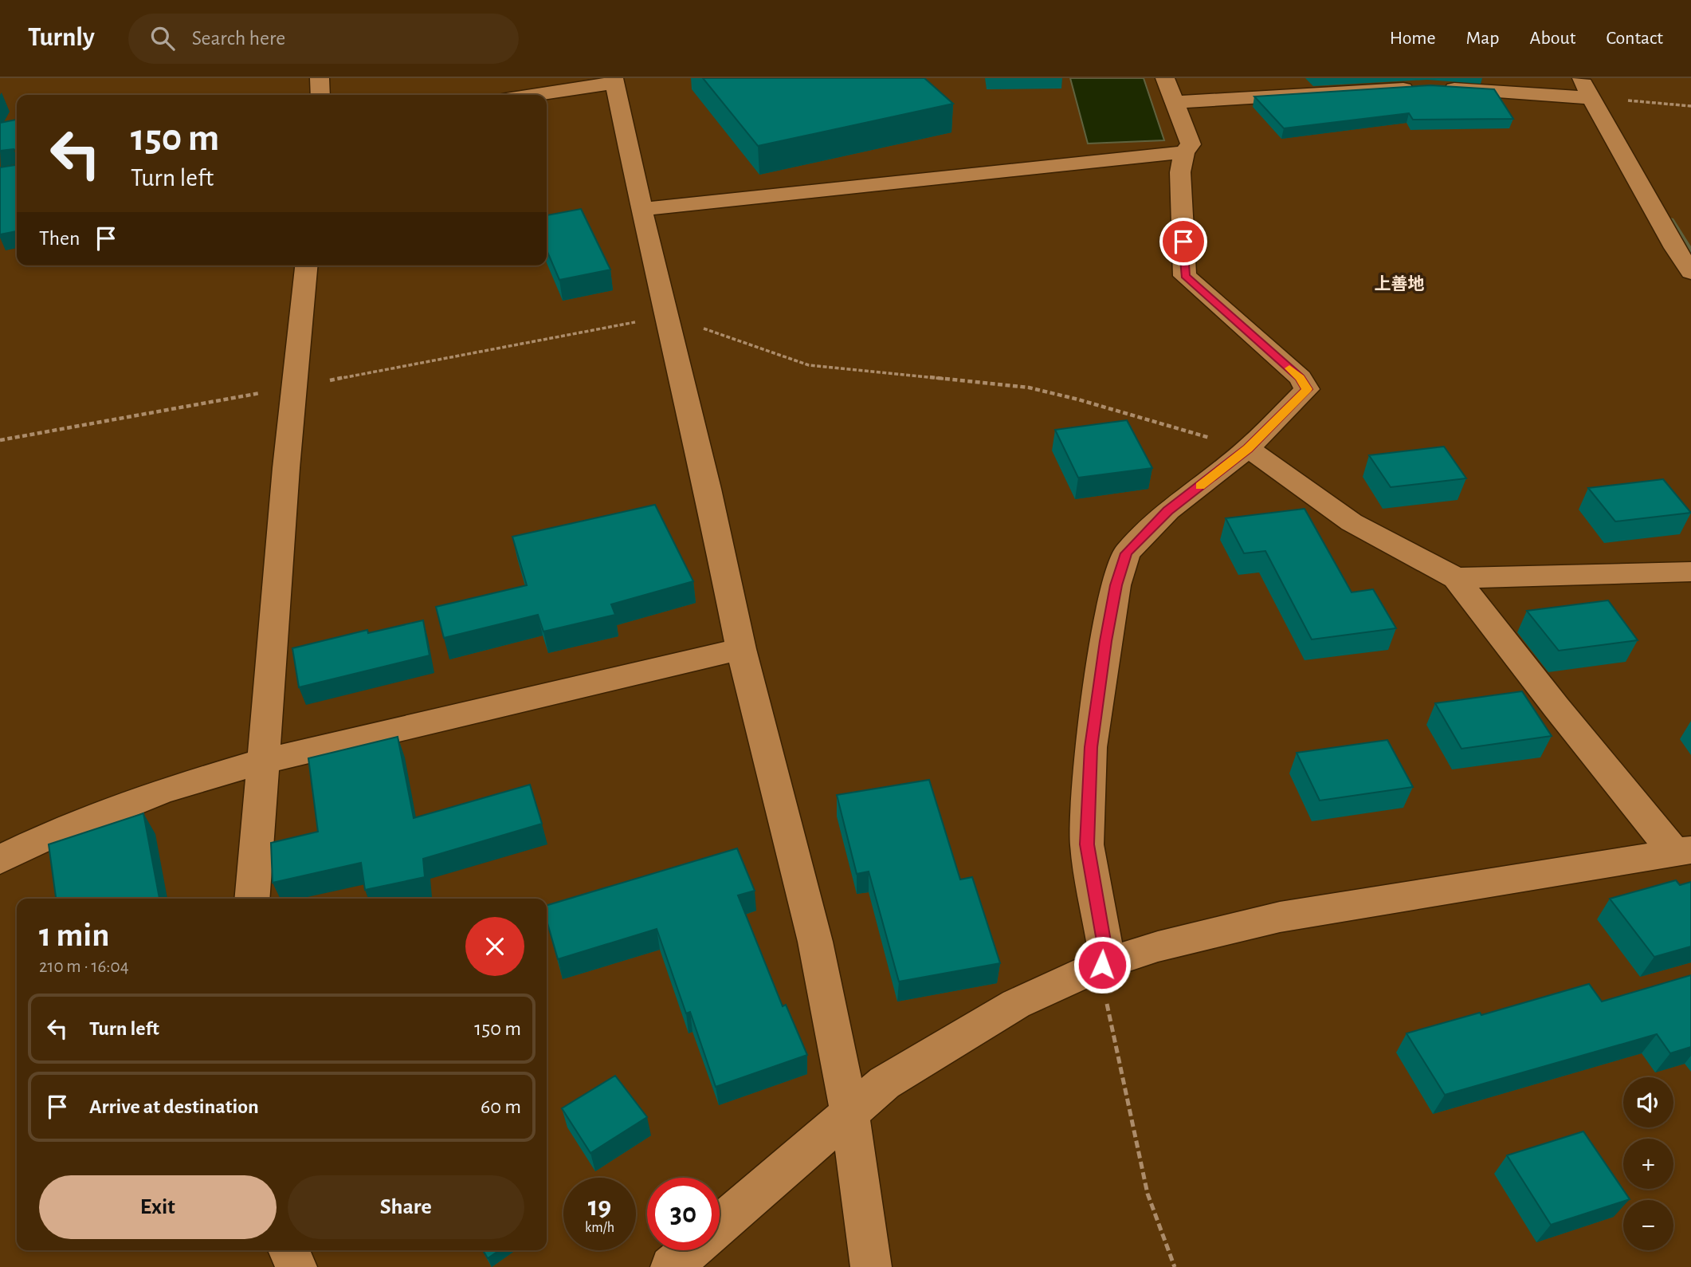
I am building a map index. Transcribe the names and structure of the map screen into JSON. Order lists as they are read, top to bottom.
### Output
{
  "districts": ["上善地"],
  "page": {
    "header": "Turnly",
    "search": "Search here",
    "nav": [
      "Home",
      "Map",
      "About",
      "Contact"
    ],
    "turn": ["150 m", "Turn left"],
    "then": "Then",
    "heading": ["1 min", "210 m · 16:04"],
    "list": [
      {
        "name": "Turn left",
        "value": "150 m"
      },
      {
        "name": "Arrive at destination",
        "value": "60 m"
      }
    ],
    "map_buttons": ["+", "−"],
    "buttons": ["Exit", "Share"],
    "speed": "19 km/h",
    "limit": "30"
  }
}
